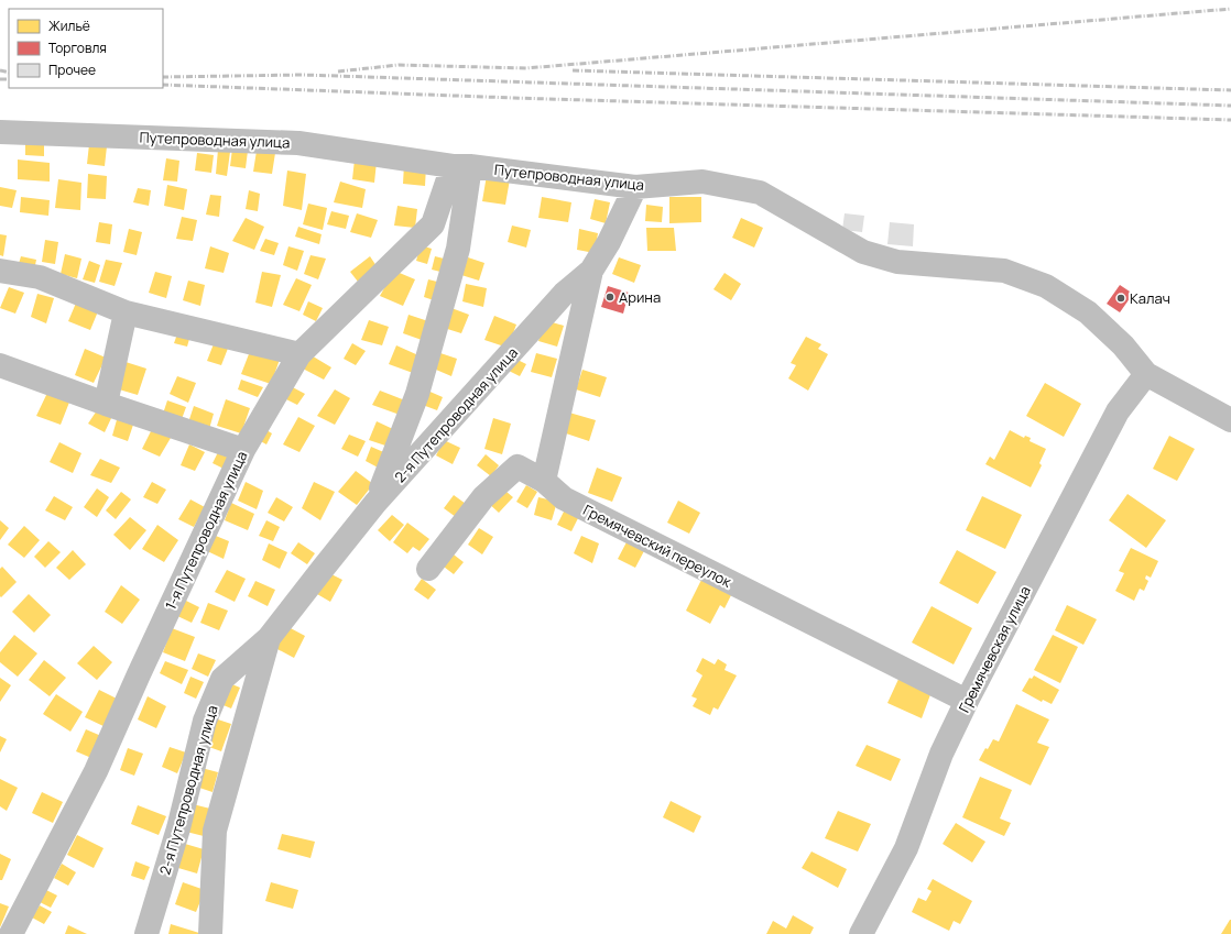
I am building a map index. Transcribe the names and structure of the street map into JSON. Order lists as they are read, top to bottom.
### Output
{
  "streets": {
    "street": [
      "Путепроводная улица",
      "2-я Путепроводная улица",
      "1-я Путепроводная улица",
      "Гремячевский переулок",
      "Гремячевская улица"
    ]
  },
  "crossings": [
    ["Путепроводная улица", "2-я Путепроводная улица"],
    ["Путепроводная улица", "1-я Путепроводная улица"],
    ["Путепроводная улица", "Гремячевская улица"],
    ["Гремячевский переулок", "Гремячевская улица"]
  ],
  "places": ["Арина", "Калач"],
  "legend": ["Жильё", "Торговля", "Прочее"]
}
